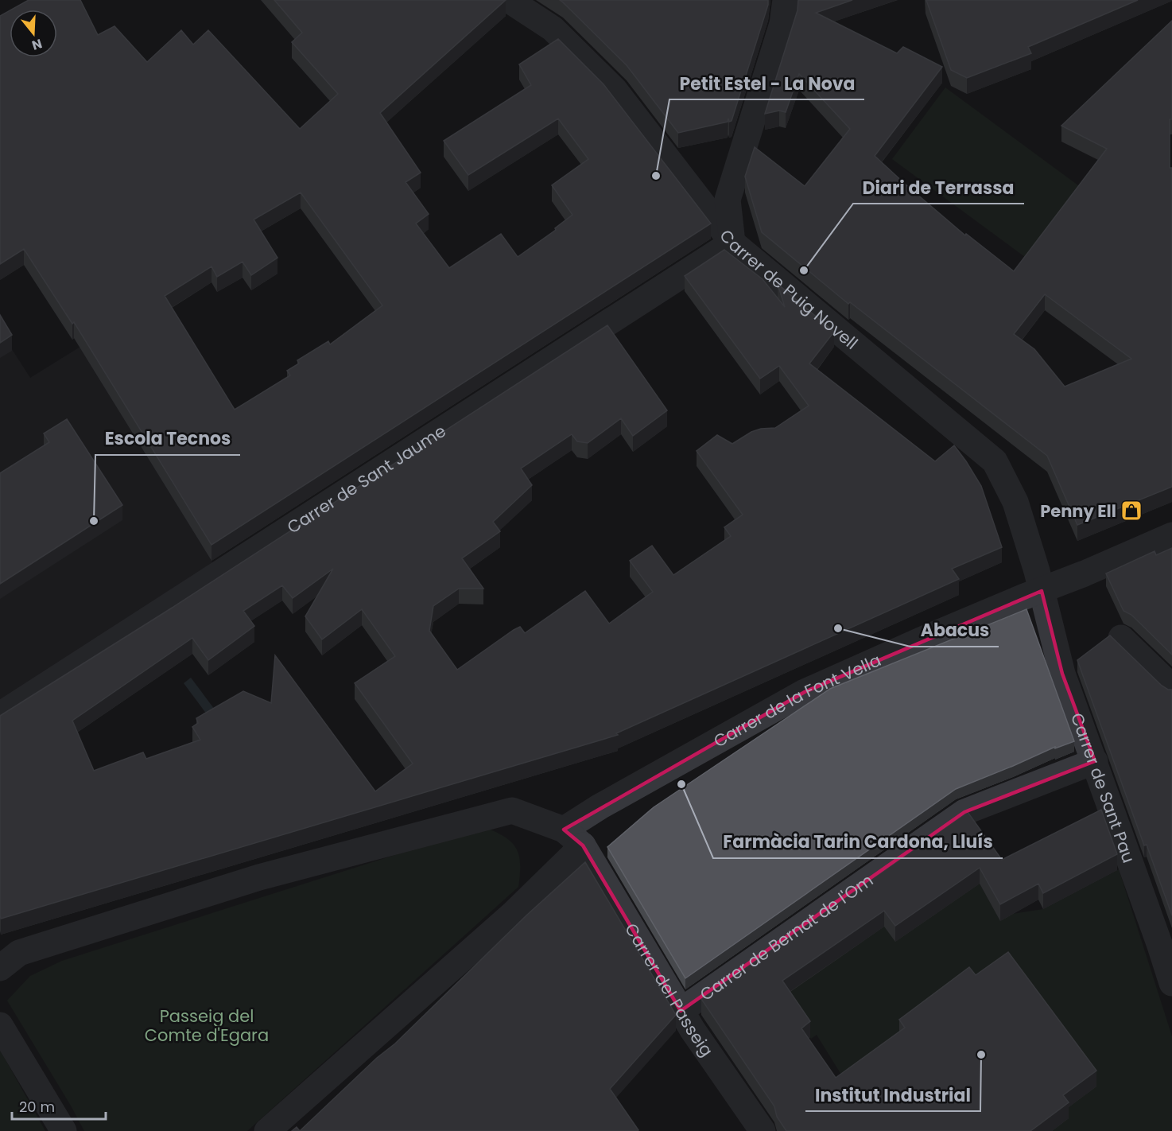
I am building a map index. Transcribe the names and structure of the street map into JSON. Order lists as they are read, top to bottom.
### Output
{
  "streets": {
    "street": [
      "Carrer de Puig Novell",
      "Carrer de Sant Jaume",
      "Carrer de la Font Vella",
      "Carrer de Sant Pau",
      "Carrer de Bernat de l'Om",
      "Carrer del Passeig"
    ]
  },
  "crossings": [
    ["Carrer de Puig Novell", "Carrer de Sant Jaume"],
    ["Carrer de Puig Novell", "Carrer de la Font Vella"],
    ["Carrer de Puig Novell", "Carrer de Sant Pau"],
    ["Carrer de la Font Vella", "Carrer de Sant Pau"],
    ["Carrer de la Font Vella", "Carrer del Passeig"],
    ["Carrer de Sant Pau", "Carrer de Bernat de l'Om"],
    ["Carrer de Bernat de l'Om", "Carrer del Passeig"]
  ],
  "parks": ["Passeig del Comte d'Egara"],
  "places": {
    "other": [
      "Petit Estel - La Nova",
      "Diari de Terrassa",
      "Escola Tecnos",
      "Abacus",
      "Farmàcia Tarin Cardona, Lluís",
      "Institut Industrial"
    ],
    "shop": ["Penny Ell"]
  },
  "scale_bar": "20 m",
  "north": "bottom"
}
